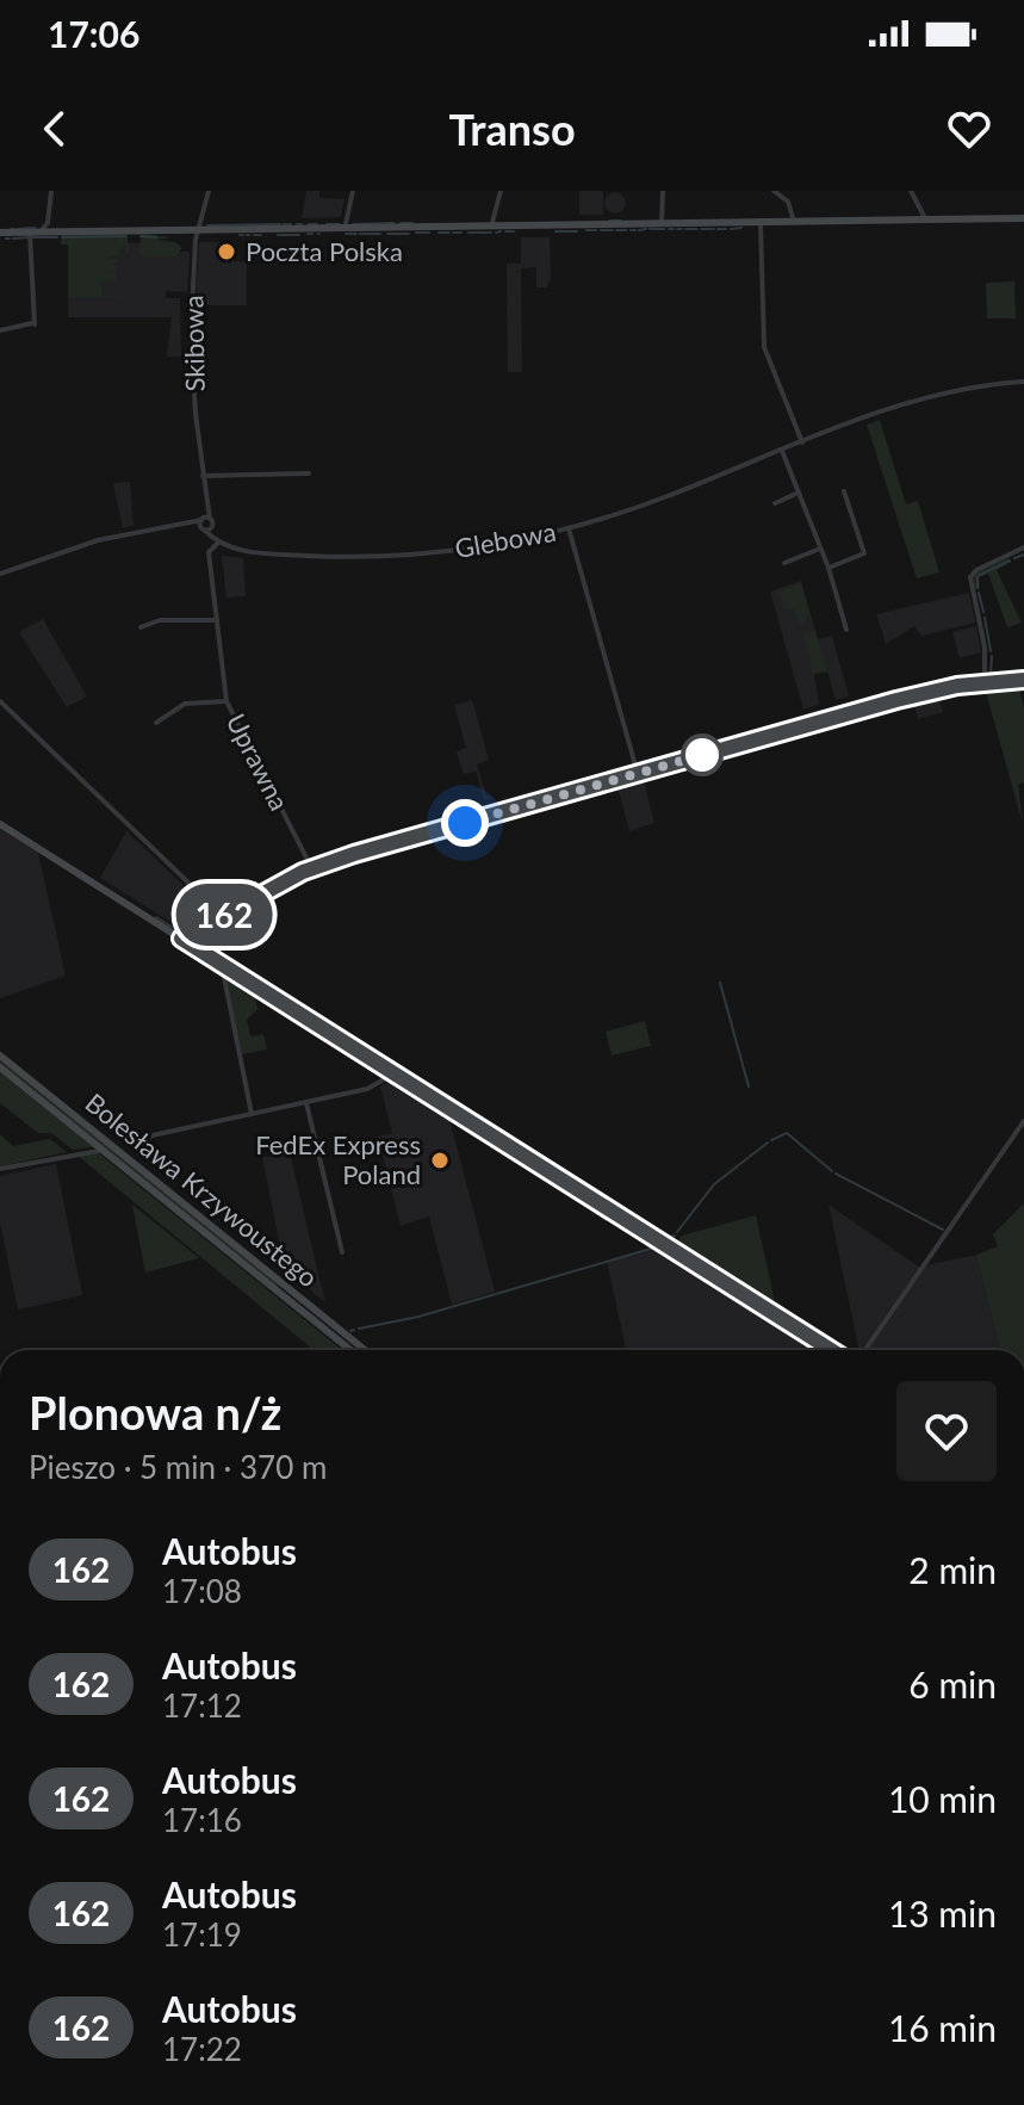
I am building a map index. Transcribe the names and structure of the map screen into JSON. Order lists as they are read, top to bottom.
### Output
{
  "streets": {
    "street": [
      "Skibowa",
      "Glebowa",
      "Uprawna",
      "Bolesława Krzywoustego"
    ]
  },
  "crossings": [
    ["Glebowa", "Uprawna"]
  ],
  "places": ["Poczta Polska", "FedEx Express Poland"],
  "lines": ["bus line 162"],
  "page": {
    "status": "17:06",
    "header": "Transo",
    "on_map": "162",
    "heading": ["Plonowa n/ż", "Pieszo · 5 min · 370 m"],
    "list": [
      {
        "mark": "162",
        "name": "Autobus",
        "note": "17:08",
        "value": "2 min"
      },
      {
        "mark": "162",
        "name": "Autobus",
        "note": "17:12",
        "value": "6 min"
      },
      {
        "mark": "162",
        "name": "Autobus",
        "note": "17:16",
        "value": "10 min"
      },
      {
        "mark": "162",
        "name": "Autobus",
        "note": "17:19",
        "value": "13 min"
      },
      {
        "mark": "162",
        "name": "Autobus",
        "note": "17:22",
        "value": "16 min"
      }
    ]
  }
}
